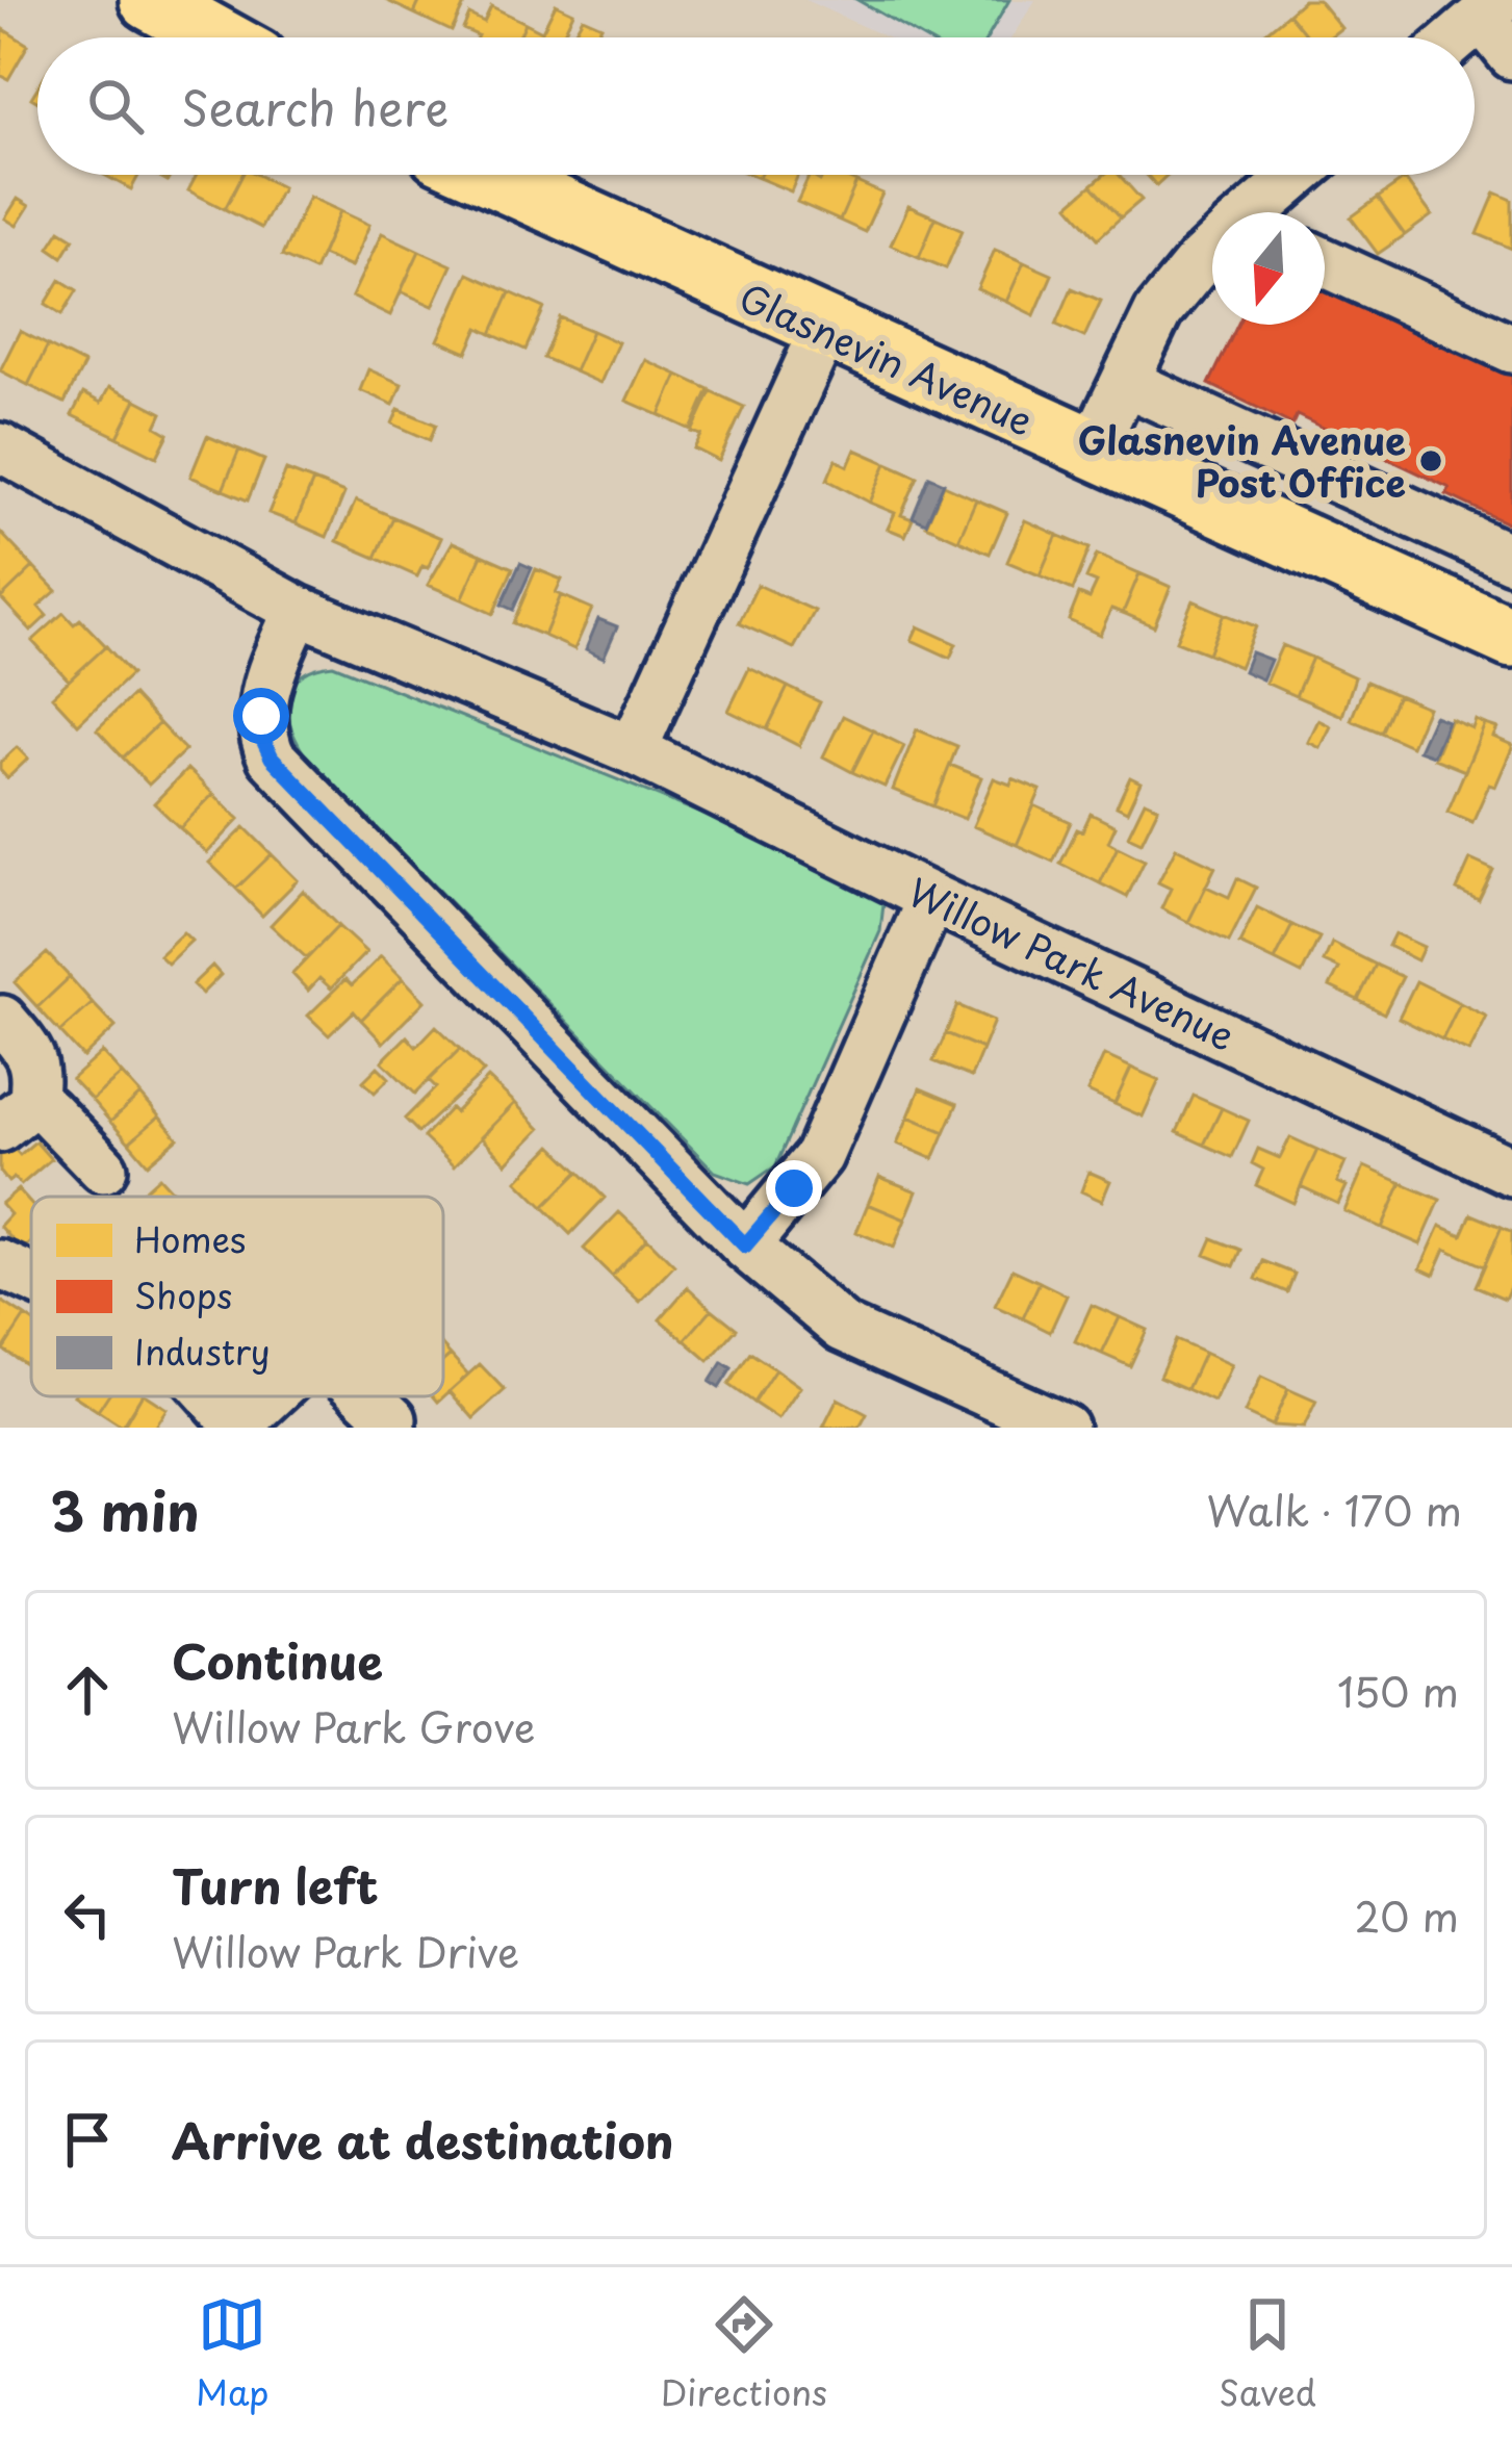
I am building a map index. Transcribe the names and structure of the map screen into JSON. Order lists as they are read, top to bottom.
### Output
{
  "streets": {
    "main road": ["Glasnevin Avenue"],
    "street": ["Willow Park Avenue"]
  },
  "places": ["Glasnevin Avenue Post Office"],
  "legend": ["Homes", "Shops", "Industry"],
  "north": "bottom",
  "page": {
    "search": "Search here",
    "heading": ["3 min", "Walk · 170 m"],
    "list": [
      ["Continue", "Willow Park Grove", "150 m"],
      ["Turn left", "Willow Park Drive", "20 m"],
      "Arrive at destination"
    ],
    "nav": ["Map", "Directions", "Saved"]
  }
}
